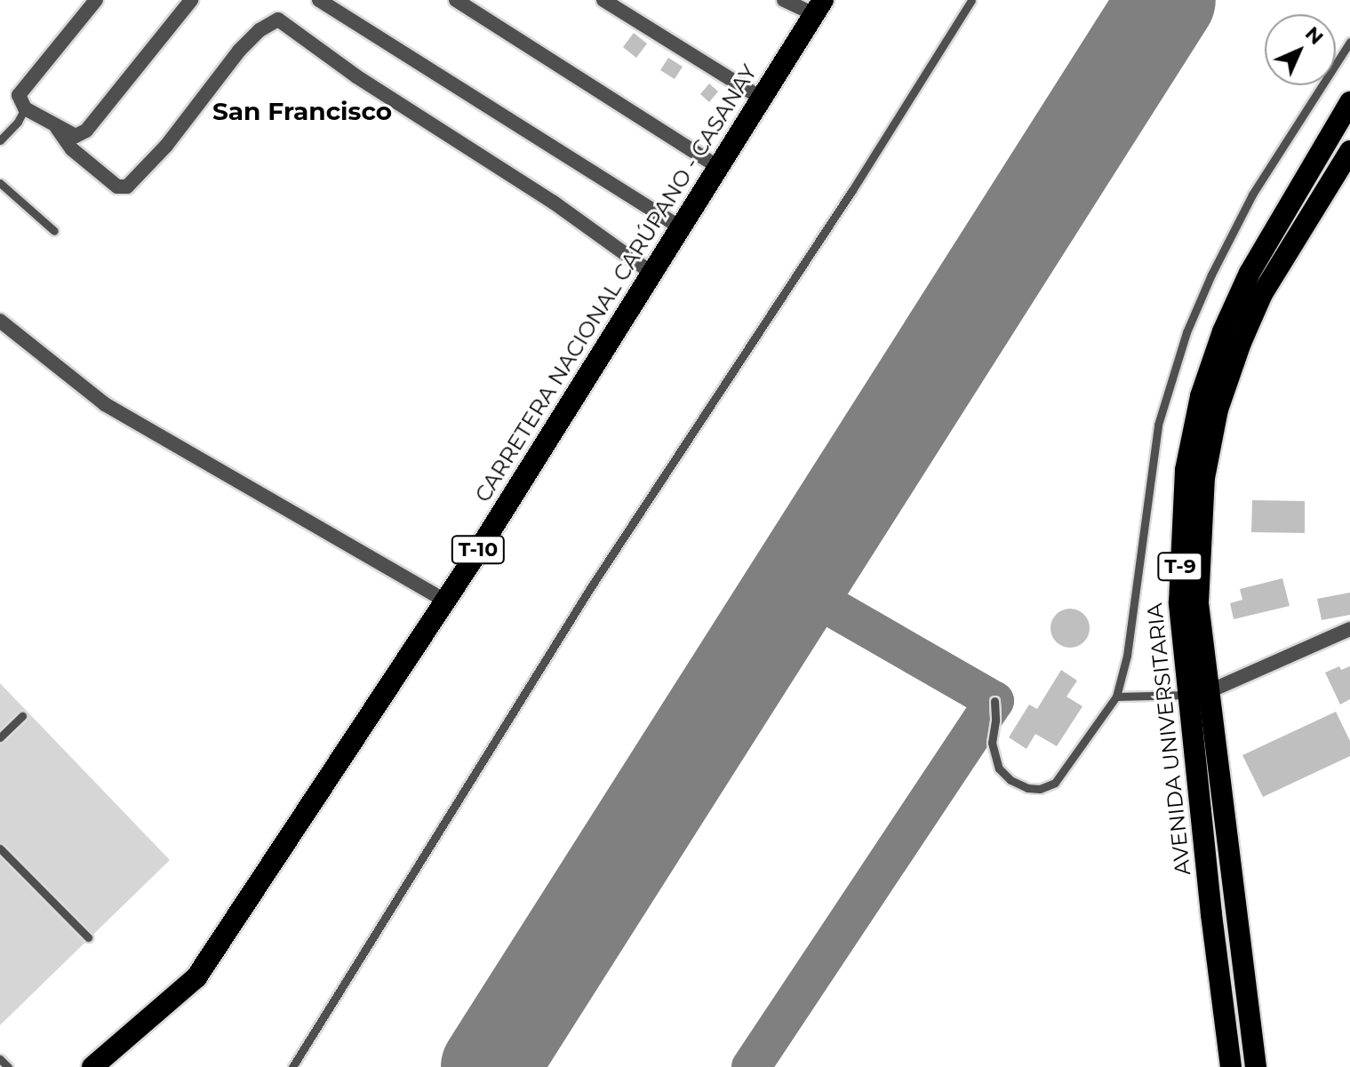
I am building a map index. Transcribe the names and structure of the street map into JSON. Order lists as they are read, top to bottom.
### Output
{
  "streets": {
    "highway": [
      "CARRETERA NACIONAL CARÚPANO - CASANAY",
      "T-10",
      "T-9",
      "AVENIDA UNIVERSITARIA"
    ]
  },
  "districts": ["San Francisco"],
  "north": "top right"
}
